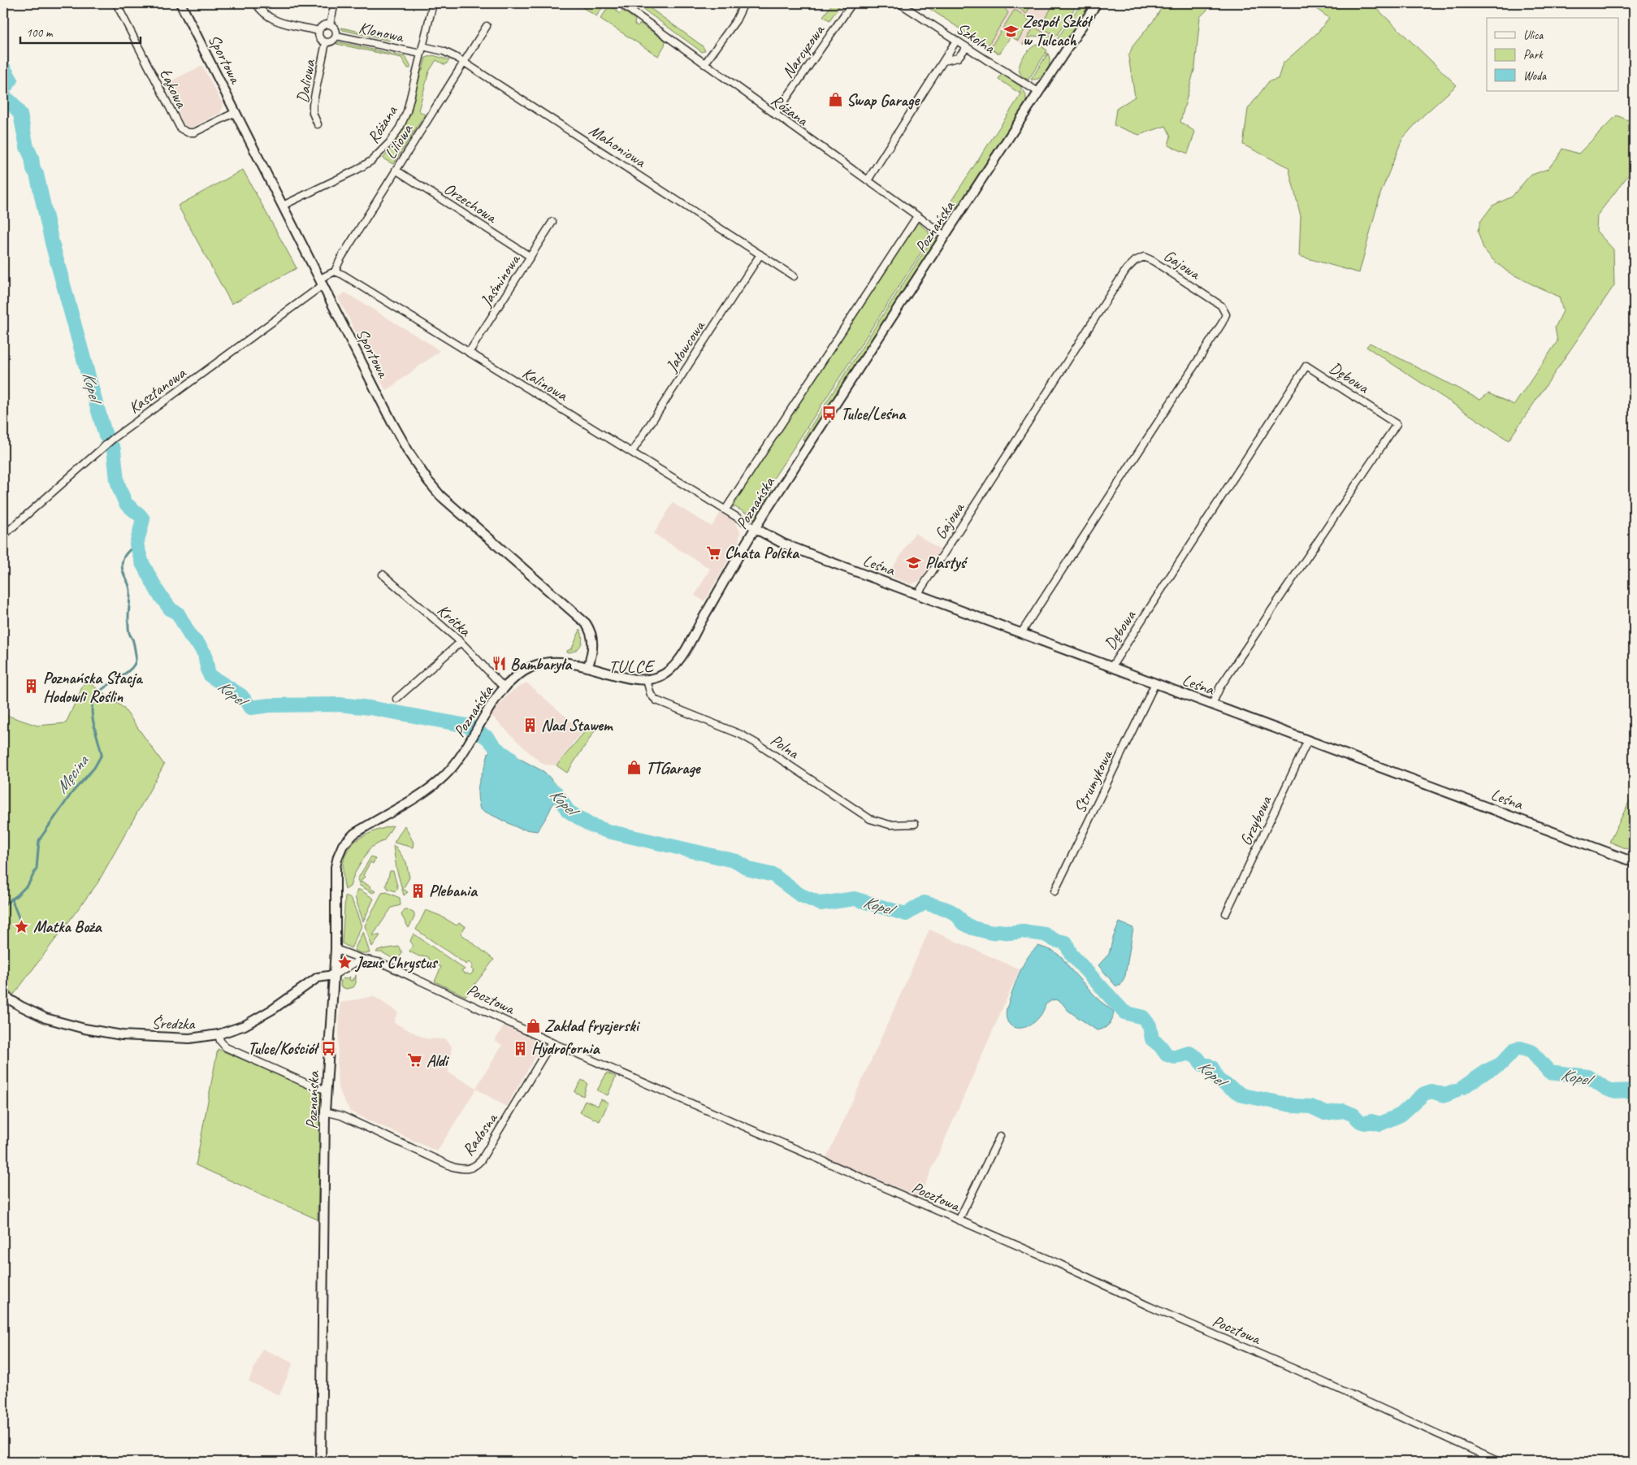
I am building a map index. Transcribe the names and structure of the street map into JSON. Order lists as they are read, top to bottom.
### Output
{
  "streets": {
    "street": [
      "Klonowa",
      "Szkolna",
      "Narcyzowa",
      "Sportowa",
      "Daliowa",
      "Łąkowa",
      "Różana",
      "Liliowa",
      "Mahoniowa",
      "Orzechowa",
      "Poznańska",
      "Gajowa",
      "Jaśminowa",
      "Jałowcowa",
      "Dębowa",
      "Kalinowa",
      "Kasztanowa",
      "Leśna",
      "Krótka",
      "Polna",
      "Strumykowa",
      "Grzybowa",
      "Pocztowa",
      "Średzka",
      "Radosna"
    ]
  },
  "crossings": [
    ["Klonowa", "Daliowa"],
    ["Klonowa", "Różana"],
    ["Szkolna", "Poznańska"],
    ["Narcyzowa", "Różana"],
    ["Sportowa", "Łąkowa"],
    ["Sportowa", "Różana"],
    ["Sportowa", "Poznańska"],
    ["Sportowa", "Kasztanowa"],
    ["Różana", "Mahoniowa"],
    ["Różana", "Poznańska"],
    ["Liliowa", "Mahoniowa"],
    ["Liliowa", "Orzechowa"],
    ["Liliowa", "Kalinowa"],
    ["Mahoniowa", "Jałowcowa"],
    ["Orzechowa", "Jaśminowa"],
    ["Poznańska", "Kalinowa"],
    ["Poznańska", "Leśna"],
    ["Poznańska", "Krótka"],
    ["Poznańska", "Polna"],
    ["Poznańska", "Pocztowa"],
    ["Poznańska", "Średzka"],
    ["Poznańska", "Radosna"],
    ["Gajowa", "Leśna"],
    ["Jaśminowa", "Kalinowa"],
    ["Jałowcowa", "Kalinowa"],
    ["Dębowa", "Leśna"],
    ["Kalinowa", "Leśna"],
    ["Leśna", "Strumykowa"],
    ["Leśna", "Grzybowa"],
    ["Pocztowa", "Radosna"]
  ],
  "districts": ["TULCE"],
  "water": ["Kopel", "Męcina"],
  "places": {
    "school or university": ["Zespół Szkół w Tulcach", "Plastyś"],
    "shop": ["Swap Garage", "TTGarage", "Zakład fryzjerski"],
    "bus stop": ["Tulce/Leśna", "Tulce/Kościół"],
    "supermarket": ["Chata Polska", "Aldi"],
    "restaurant": ["Bambaryła"],
    "building": [
      "Poznańska Stacja Hodowli Roślin",
      "Nad Stawem",
      "Plebania",
      "Hydrofornia"
    ],
    "place": ["Matka Boża", "Jezus Chrystus"]
  },
  "legend": ["Ulica", "Park", "Woda"],
  "scale_bar": "100 m"
}
